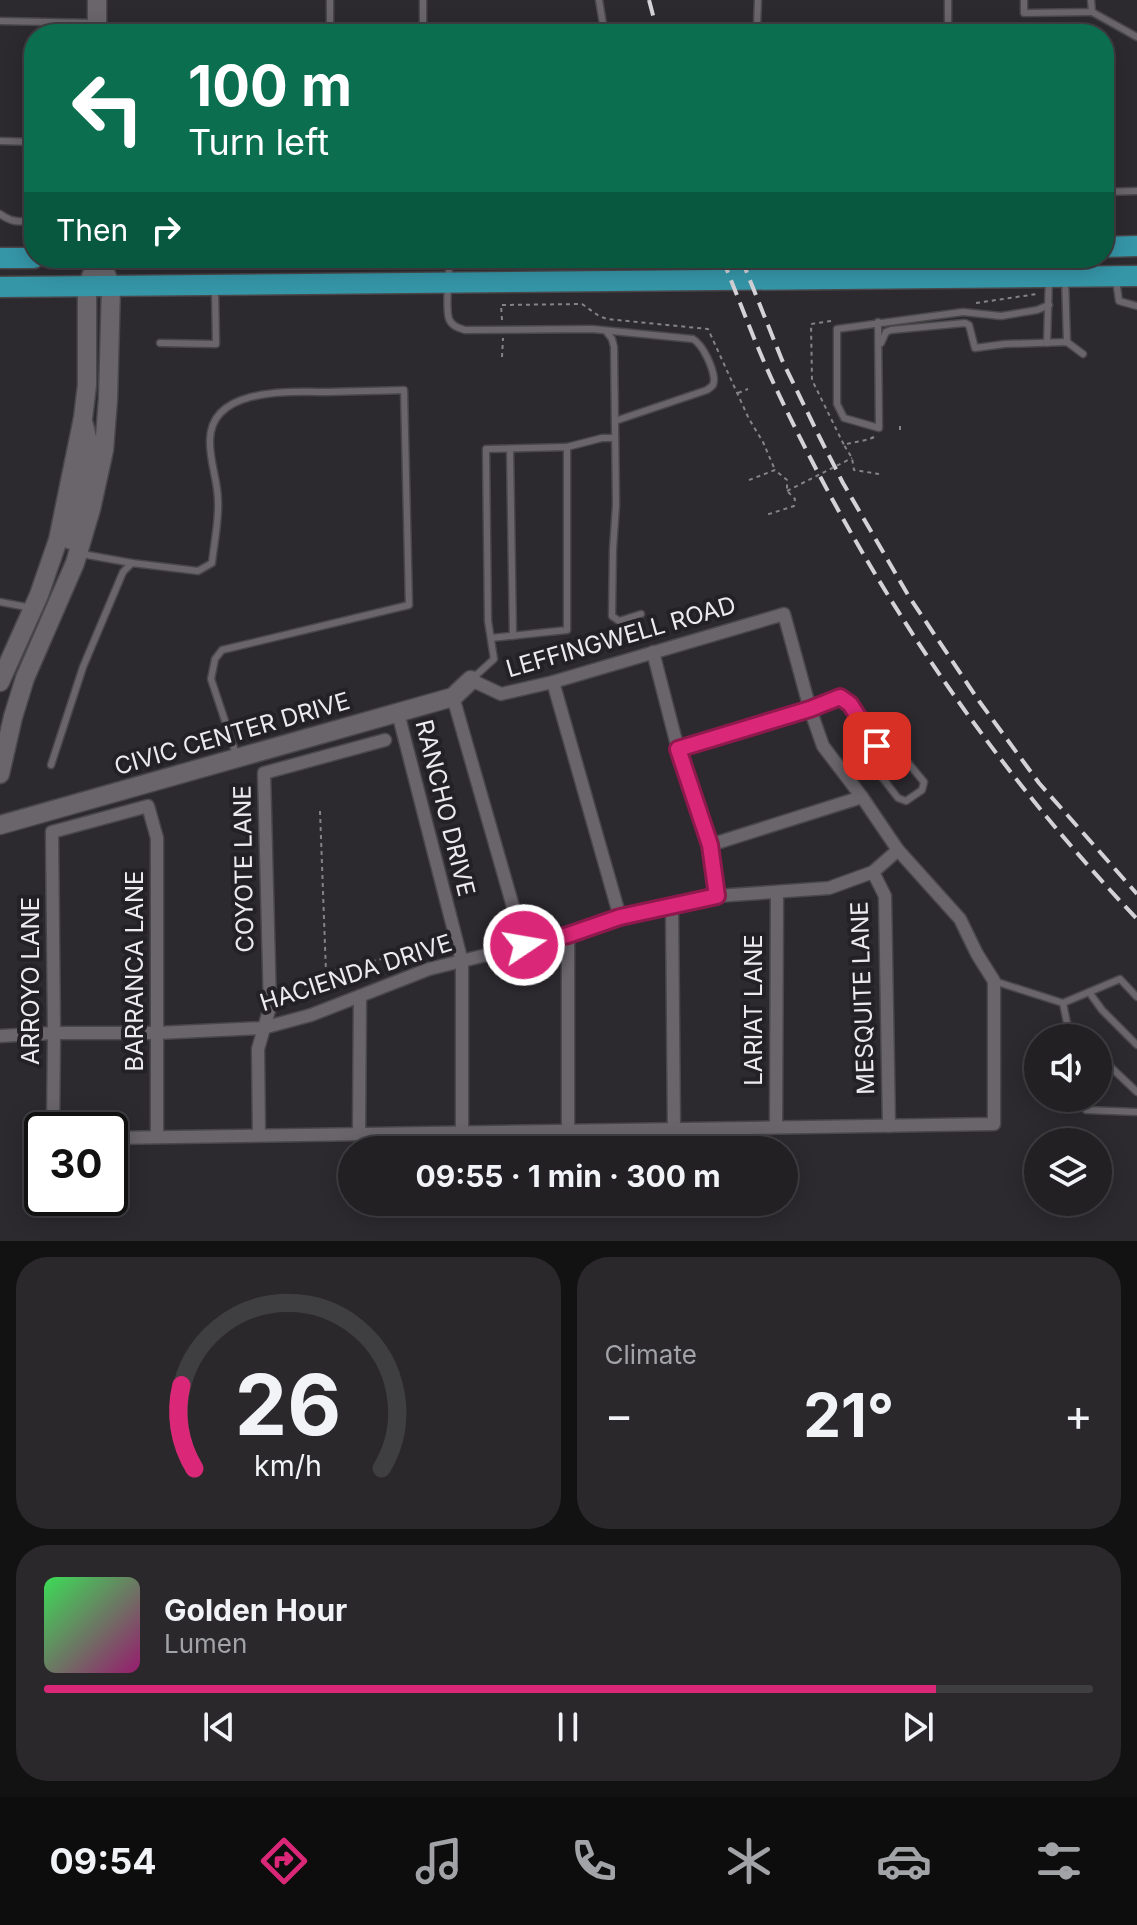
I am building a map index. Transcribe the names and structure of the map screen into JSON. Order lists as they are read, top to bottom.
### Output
{
  "streets": {
    "main road": ["CIVIC CENTER DRIVE"],
    "street": [
      "LEFFINGWELL ROAD",
      "RANCHO DRIVE",
      "COYOTE LANE",
      "BARRANCA LANE",
      "HACIENDA DRIVE",
      "ARROYO LANE",
      "MESQUITE LANE",
      "LARIAT LANE"
    ]
  },
  "crossings": [
    ["LEFFINGWELL ROAD", "CIVIC CENTER DRIVE"],
    ["CIVIC CENTER DRIVE", "RANCHO DRIVE"],
    ["RANCHO DRIVE", "HACIENDA DRIVE"],
    ["COYOTE LANE", "HACIENDA DRIVE"],
    ["BARRANCA LANE", "HACIENDA DRIVE"],
    ["BARRANCA LANE", "ARROYO LANE"],
    ["HACIENDA DRIVE", "ARROYO LANE"],
    ["HACIENDA DRIVE", "MESQUITE LANE"],
    ["HACIENDA DRIVE", "LARIAT LANE"]
  ],
  "page": {
    "turn": ["100 m", "Turn left"],
    "then": "Then",
    "limit": "30",
    "trip": "09:55 · 1 min · 300 m",
    "tile": "Climate",
    "heat": ["−", "21°", "+"],
    "song": ["Golden Hour", "Lumen"],
    "tabs": "09:54",
    "gauge": ["26", "km/h"]
  }
}
